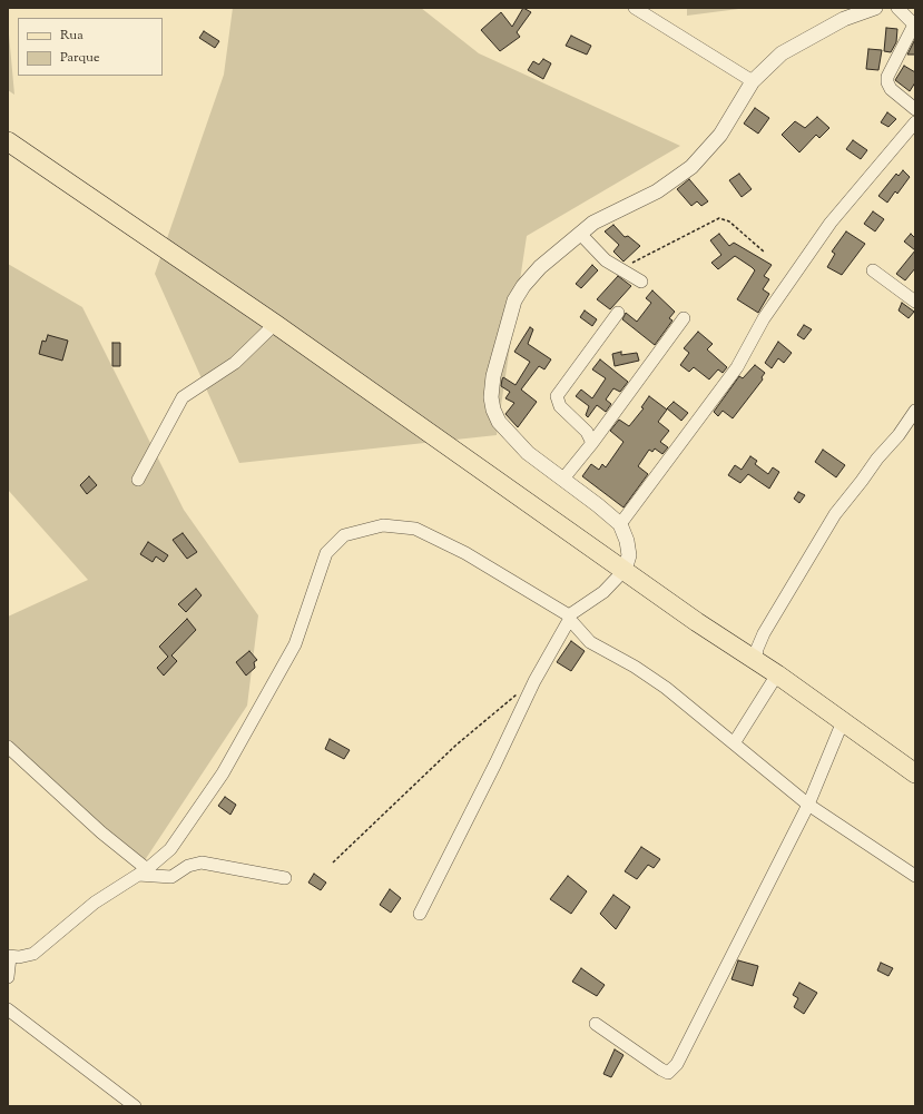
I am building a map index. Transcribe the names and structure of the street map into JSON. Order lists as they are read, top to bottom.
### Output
{
  "legend": ["Rua", "Parque"]
}
